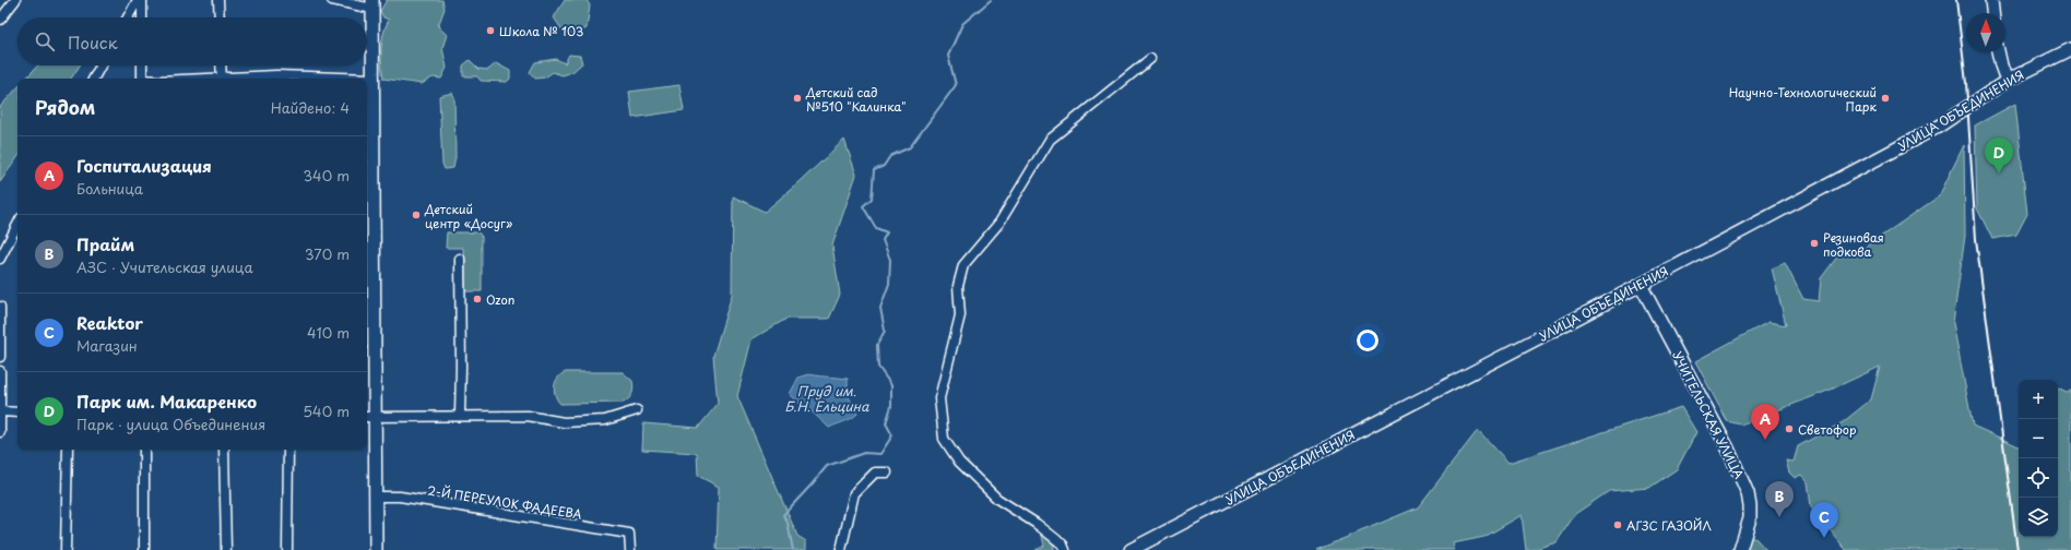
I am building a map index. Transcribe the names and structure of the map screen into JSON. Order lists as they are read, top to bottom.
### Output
{
  "streets": {
    "main road": ["УЛИЦА ОБЪЕДИНЕНИЯ", "УЧИТЕЛЬСКАЯ УЛИЦА"],
    "street": ["2-Й ПЕРЕУЛОК ФАДЕЕВА"]
  },
  "crossings": [
    ["УЛИЦА ОБЪЕДИНЕНИЯ", "УЧИТЕЛЬСКАЯ УЛИЦА"]
  ],
  "water": ["Пруд им. Б.Н. Ельцина"],
  "places": [
    "Школа № 103",
    "Детский сад №510 \"Калинка\"",
    "Научно-Технологический Парк",
    "Детский центр «Досуг»",
    "Резиновая подкова",
    "Ozon",
    "Светофор",
    "АГЗС ГАЗОЙЛ"
  ],
  "north": "top",
  "page": {
    "search": "Поиск",
    "heading": ["Рядом", "Найдено: 4"],
    "list": [
      {
        "mark": "A",
        "name": "Госпитализация",
        "note": "Больница",
        "value": "340 m"
      },
      {
        "mark": "B",
        "name": "Прайм",
        "note": "АЗС · Учительская улица",
        "value": "370 m"
      },
      {
        "mark": "C",
        "name": "Reaktor",
        "note": "Магазин",
        "value": "410 m"
      },
      {
        "mark": "D",
        "name": "Парк им. Макаренко",
        "note": "Парк · улица Объединения",
        "value": "540 m"
      }
    ],
    "pins": [
      "D",
      "A",
      "B",
      "C"
    ],
    "map_buttons": ["+", "−"]
  }
}
